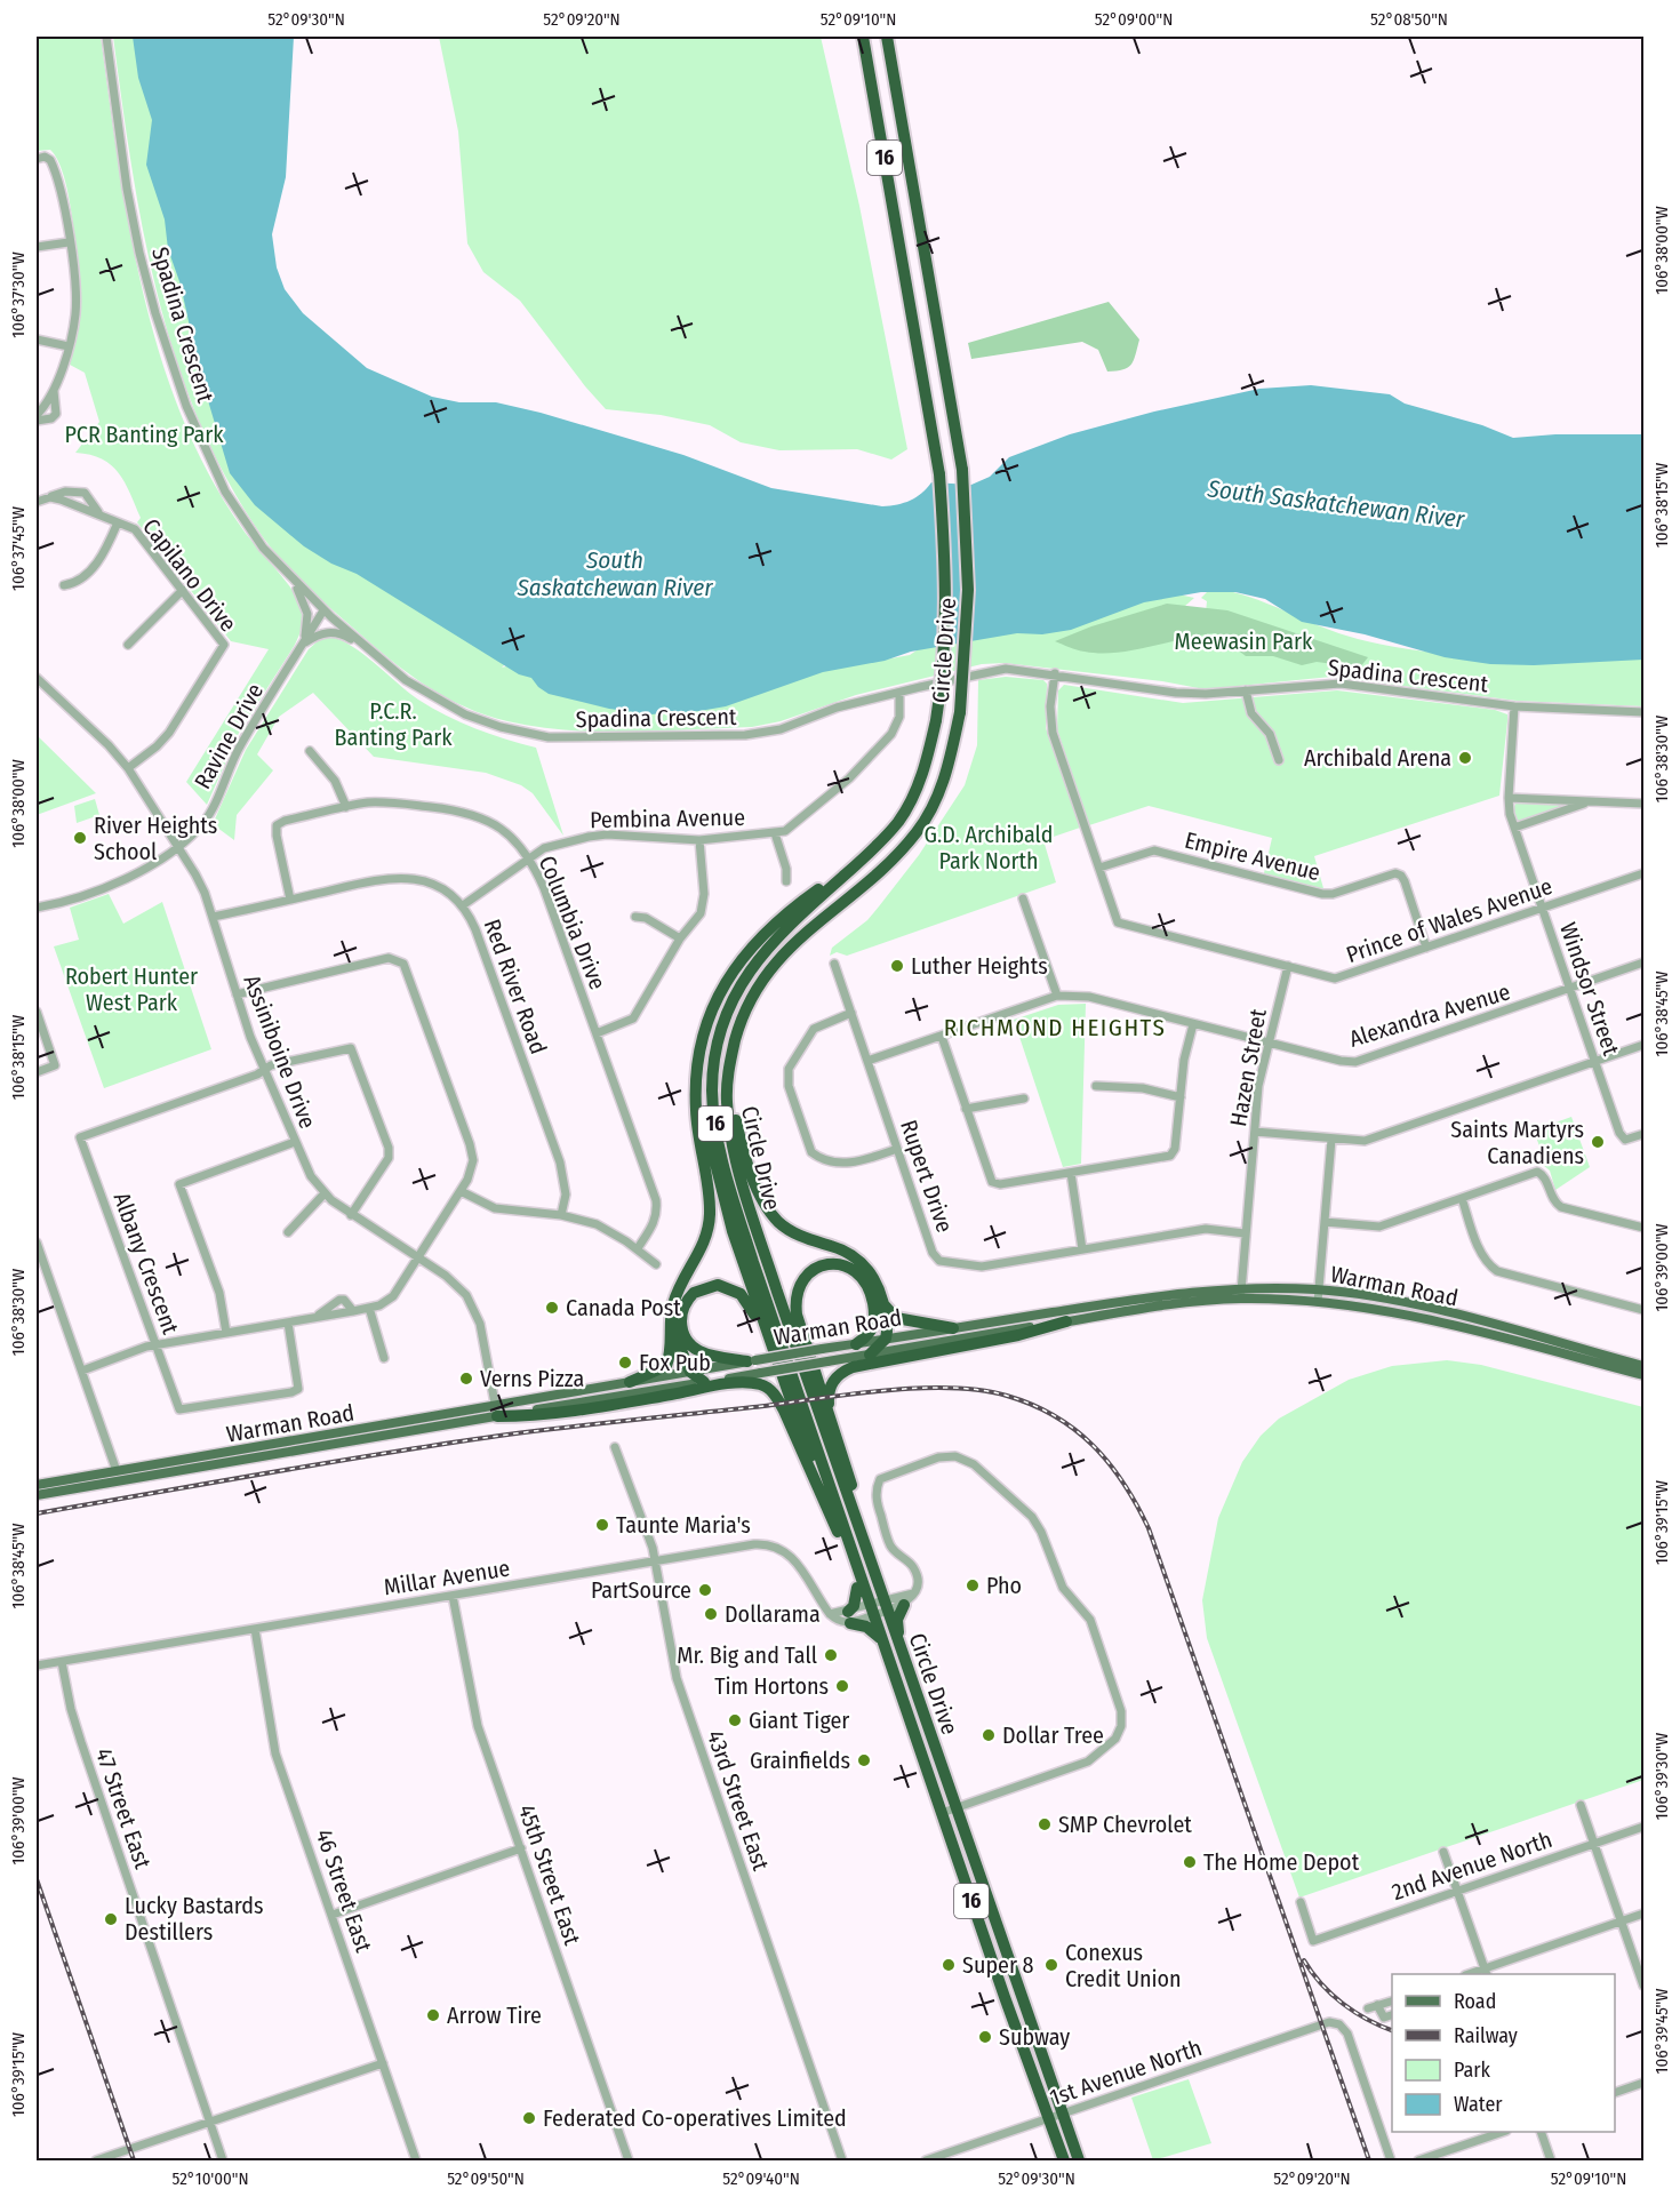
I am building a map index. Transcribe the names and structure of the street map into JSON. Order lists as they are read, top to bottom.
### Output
{
  "streets": {
    "highway": ["16", "Circle Drive"],
    "main road": ["Warman Road"],
    "street": [
      "Spadina Crescent",
      "Capilano Drive",
      "Ravine Drive",
      "Pembina Avenue",
      "Empire Avenue",
      "Prince of Wales Avenue",
      "Columbia Drive",
      "Red River Road",
      "Windsor Street",
      "Alexandra Avenue",
      "Assiniboine Drive",
      "Hazen Street",
      "Rupert Drive",
      "Albany Crescent",
      "Millar Avenue",
      "43rd Street East",
      "47 Street East",
      "2nd Avenue North",
      "45th Street East",
      "46 Street East",
      "1st Avenue North"
    ]
  },
  "crossings": [
    ["Spadina Crescent", "Ravine Drive"],
    ["Spadina Crescent", "Pembina Avenue"],
    ["Spadina Crescent", "Prince of Wales Avenue"],
    ["Spadina Crescent", "Windsor Street"],
    ["Capilano Drive", "Assiniboine Drive"],
    ["Circle Drive", "1st Avenue North"],
    ["Ravine Drive", "Assiniboine Drive"],
    ["Pembina Avenue", "Columbia Drive"],
    ["Pembina Avenue", "Red River Road"],
    ["Empire Avenue", "Prince of Wales Avenue"],
    ["Prince of Wales Avenue", "Windsor Street"],
    ["Prince of Wales Avenue", "Hazen Street"],
    ["Columbia Drive", "Red River Road"],
    ["Red River Road", "Assiniboine Drive"],
    ["Windsor Street", "Alexandra Avenue"],
    ["Alexandra Avenue", "Hazen Street"],
    ["Alexandra Avenue", "Rupert Drive"],
    ["Assiniboine Drive", "Albany Crescent"],
    ["Assiniboine Drive", "Warman Road"],
    ["Hazen Street", "Rupert Drive"],
    ["Hazen Street", "Warman Road"],
    ["Millar Avenue", "43rd Street East"],
    ["Millar Avenue", "47 Street East"],
    ["Millar Avenue", "45th Street East"],
    ["Millar Avenue", "46 Street East"]
  ],
  "districts": ["RICHMOND HEIGHTS"],
  "water": ["South Saskatchewan River"],
  "parks": [
    "PCR Banting Park",
    "Meewasin Park",
    "P.C.R. Banting Park",
    "G.D. Archibald Park North",
    "Robert Hunter West Park"
  ],
  "places": [
    "Archibald Arena",
    "River Heights School",
    "Luther Heights",
    "Saints Martyrs Canadiens",
    "Canada Post",
    "Fox Pub",
    "Verns Pizza",
    "Taunte Maria's",
    "Pho",
    "PartSource",
    "Dollarama",
    "Mr. Big and Tall",
    "Tim Hortons",
    "Giant Tiger",
    "Dollar Tree",
    "Grainfields",
    "SMP Chevrolet",
    "The Home Depot",
    "Lucky Bastards Destillers",
    "Super 8",
    "Conexus Credit Union",
    "Arrow Tire",
    "Subway",
    "Federated Co-operatives Limited"
  ],
  "legend": [
    "Road",
    "Railway",
    "Park",
    "Water"
  ],
  "coordinates": [
    "52°09'30\"N",
    "52°09'20\"N",
    "52°09'10\"N",
    "52°09'00\"N",
    "52°08'50\"N",
    "106°38'00\"W",
    "106°37'30\"W",
    "106°38'15\"W",
    "106°37'45\"W",
    "106°38'30\"W",
    "106°38'45\"W",
    "106°39'00\"W",
    "106°39'15\"W",
    "106°39'30\"W",
    "106°39'45\"W",
    "52°10'00\"N",
    "52°09'50\"N",
    "52°09'40\"N"
  ]
}
